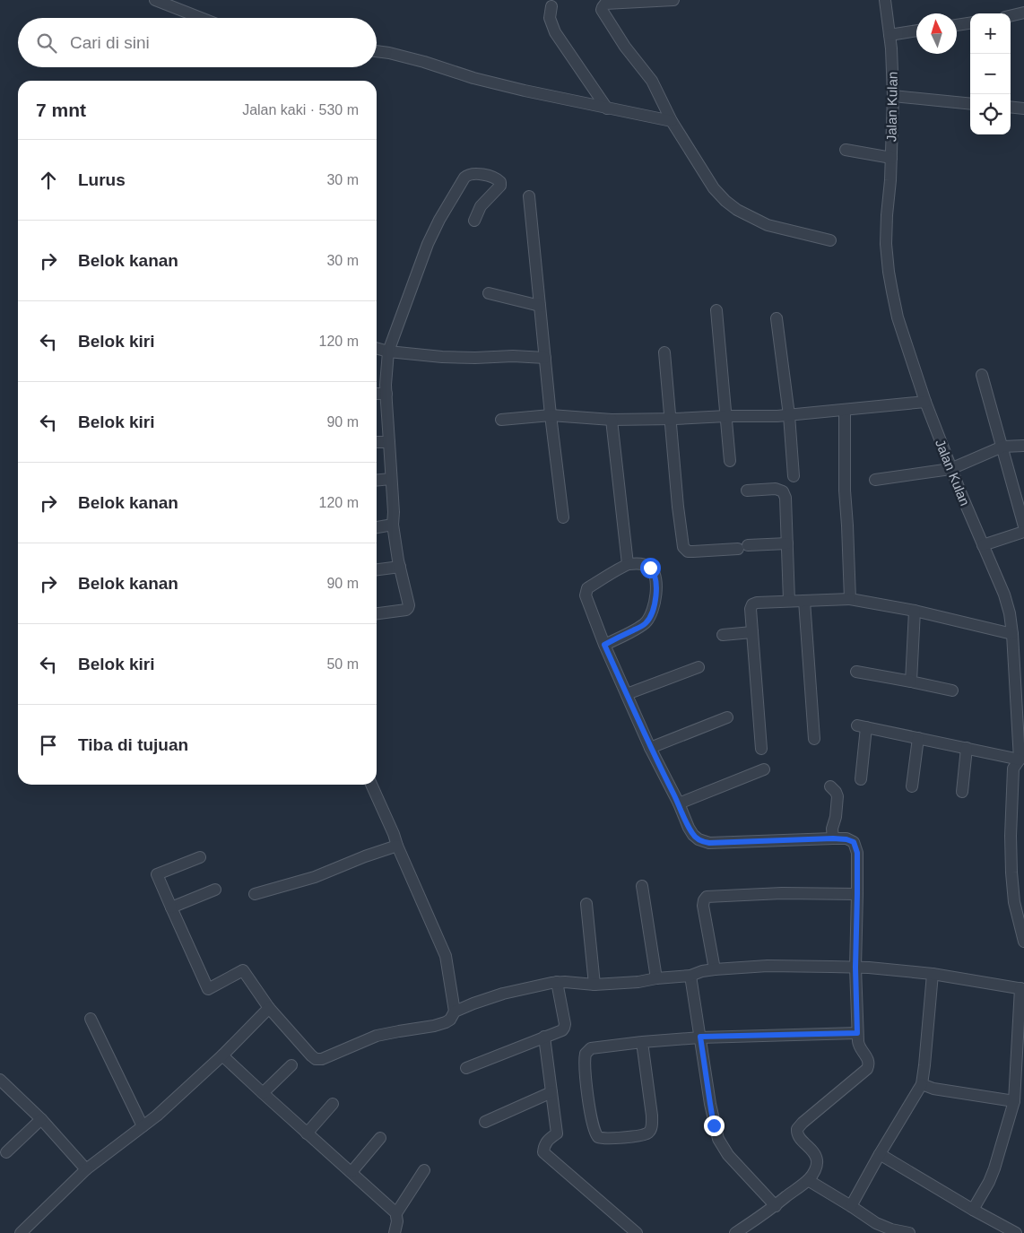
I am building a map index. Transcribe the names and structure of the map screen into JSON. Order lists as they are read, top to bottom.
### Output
{
  "streets": {
    "street": ["Jalan Kulan"]
  },
  "north": "top",
  "page": {
    "map_buttons": ["+", "−"],
    "search": "Cari di sini",
    "heading": ["7 mnt", "Jalan kaki · 530 m"],
    "list": [
      ["Lurus", "30 m"],
      ["Belok kanan", "30 m"],
      ["Belok kiri", "120 m"],
      ["Belok kiri", "90 m"],
      ["Belok kanan", "120 m"],
      ["Belok kanan", "90 m"],
      ["Belok kiri", "50 m"],
      "Tiba di tujuan"
    ]
  }
}
